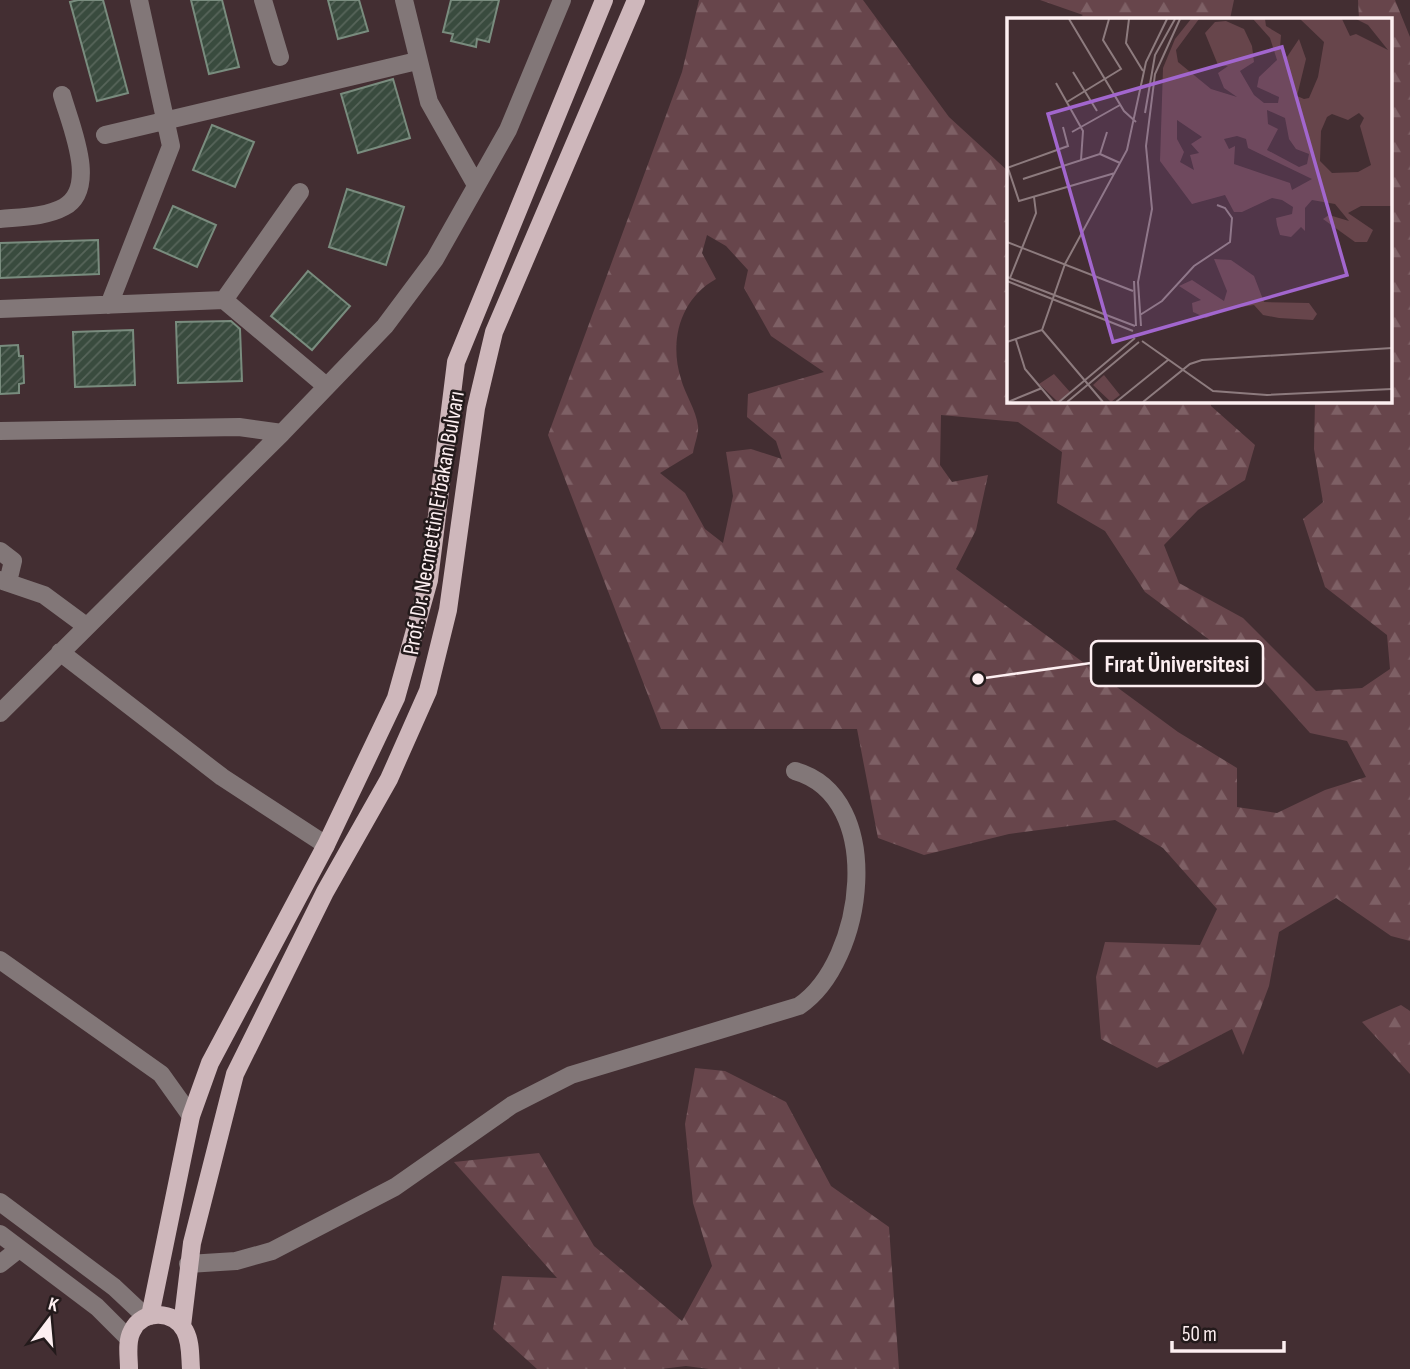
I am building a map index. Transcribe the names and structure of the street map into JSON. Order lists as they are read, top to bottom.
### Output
{
  "streets": {
    "main road": ["Prof. Dr. Necmettin Erbakan Bulvarı"]
  },
  "places": ["Fırat Üniversitesi"],
  "scale_bar": "50 m",
  "north": "top"
}
